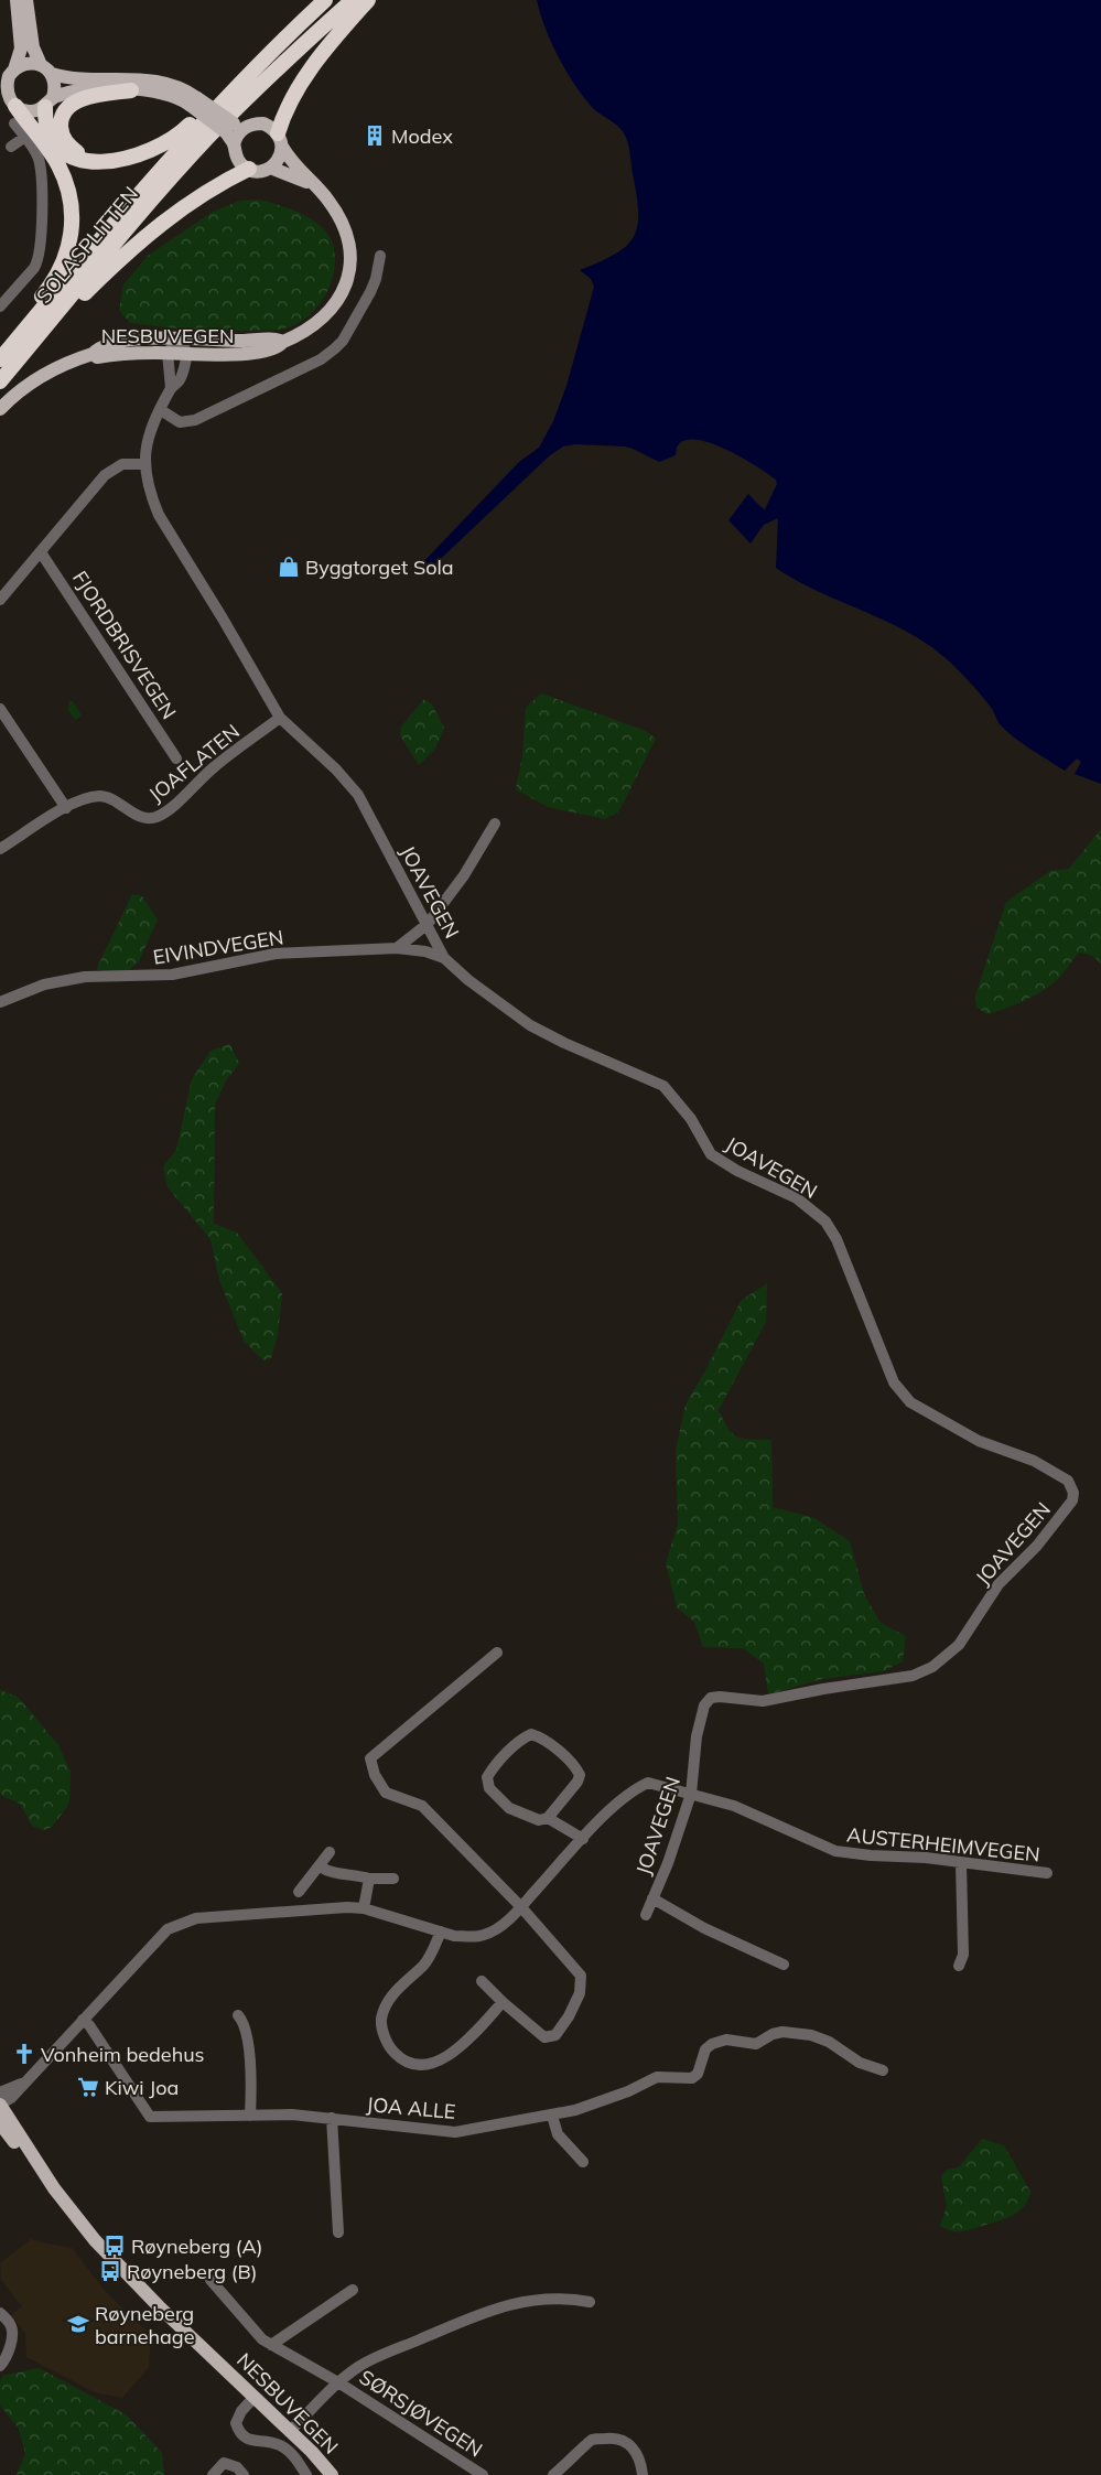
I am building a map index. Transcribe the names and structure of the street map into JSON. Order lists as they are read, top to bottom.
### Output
{
  "streets": {
    "highway": ["SOLASPLITTEN"],
    "main road": ["NESBUVEGEN"],
    "street": [
      "FJORDBRISVEGEN",
      "JOAFLATEN",
      "JOAVEGEN",
      "EIVINDVEGEN",
      "AUSTERHEIMVEGEN",
      "JOA ALLE",
      "SØRSJØVEGEN"
    ]
  },
  "crossings": [
    ["NESBUVEGEN", "JOAVEGEN"],
    ["NESBUVEGEN", "AUSTERHEIMVEGEN"],
    ["JOAFLATEN", "JOAVEGEN"],
    ["JOAVEGEN", "EIVINDVEGEN"],
    ["JOAVEGEN", "AUSTERHEIMVEGEN"],
    ["AUSTERHEIMVEGEN", "JOA ALLE"]
  ],
  "places": {
    "building": ["Modex"],
    "shop": ["Byggtorget Sola"],
    "church": ["Vonheim bedehus"],
    "supermarket": ["Kiwi Joa"],
    "bus stop": ["Røyneberg (A)", "Røyneberg (B)"],
    "school or university": ["Røyneberg barnehage"]
  }
}
